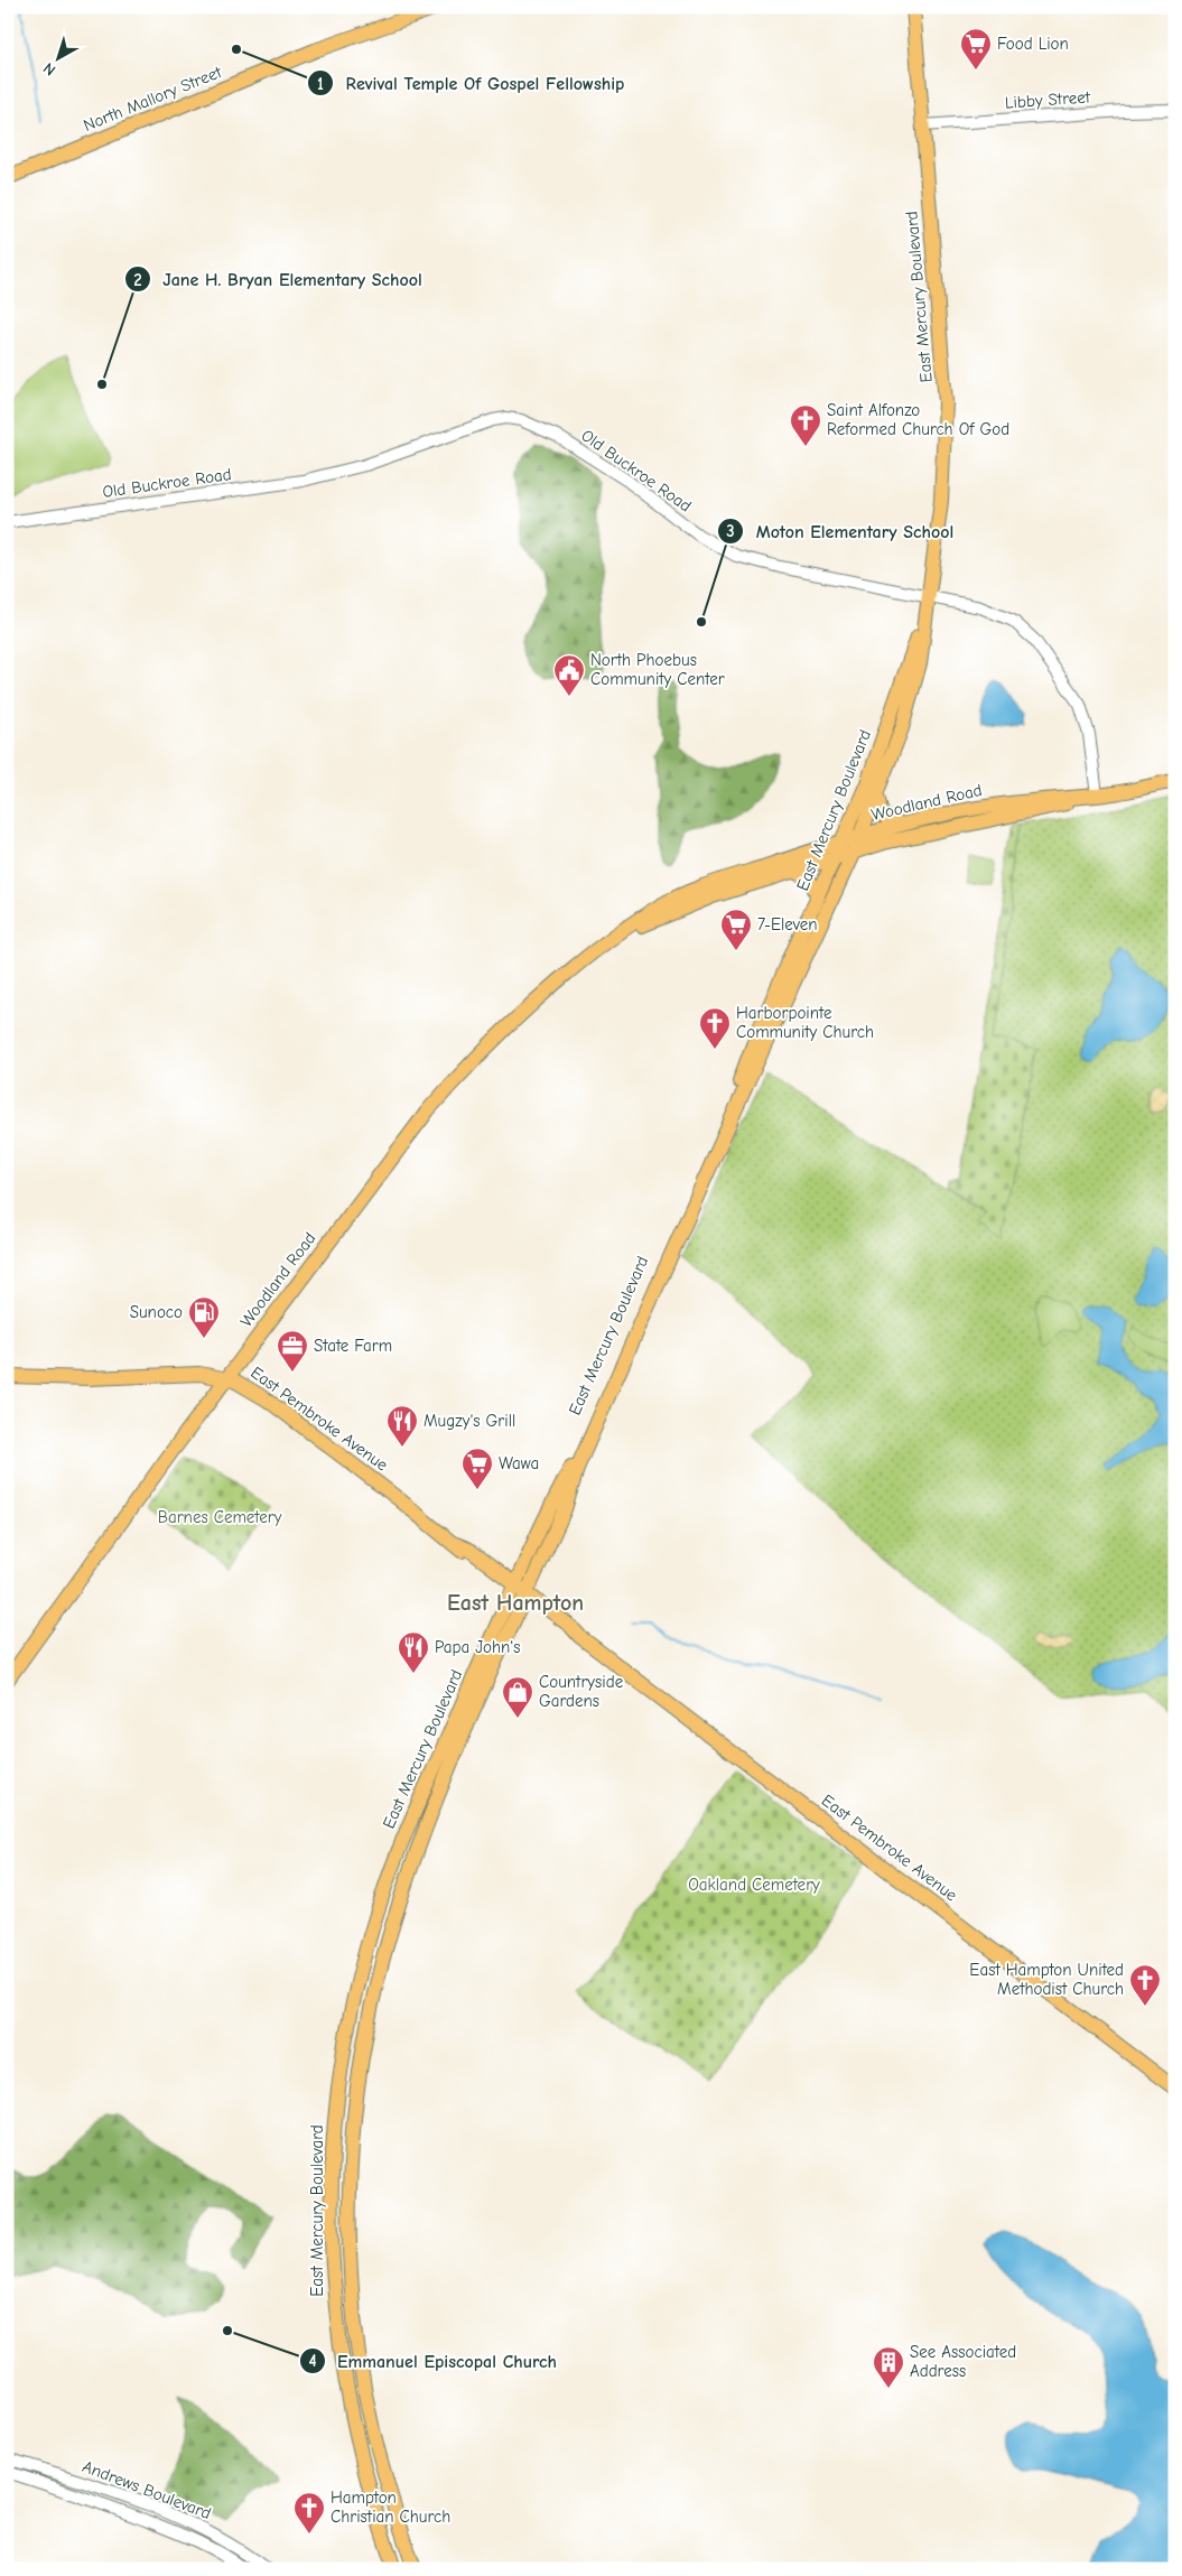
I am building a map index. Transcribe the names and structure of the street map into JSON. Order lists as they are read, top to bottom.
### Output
{
  "streets": {
    "main road": [
      "North Mallory Street",
      "East Mercury Boulevard",
      "Woodland Road",
      "East Pembroke Avenue"
    ],
    "street": ["Libby Street", "Old Buckroe Road", "Andrews Boulevard"]
  },
  "crossings": [
    ["Libby Street", "East Mercury Boulevard"],
    ["East Mercury Boulevard", "Old Buckroe Road"],
    ["East Mercury Boulevard", "Woodland Road"],
    ["East Mercury Boulevard", "East Pembroke Avenue"],
    ["Old Buckroe Road", "Woodland Road"],
    ["Woodland Road", "East Pembroke Avenue"]
  ],
  "districts": ["East Hampton"],
  "parks": ["Barnes Cemetery", "Oakland Cemetery"],
  "places": {
    "other": [
      "Revival Temple Of Gospel Fellowship",
      "Jane H. Bryan Elementary School",
      "Moton Elementary School",
      "Emmanuel Episcopal Church"
    ],
    "supermarket": ["Food Lion", "7-Eleven", "Wawa"],
    "church": [
      "Saint Alfonzo Reformed Church Of God",
      "Harborpointe Community Church",
      "East Hampton United Methodist Church",
      "Hampton Christian Church"
    ],
    "public building": ["North Phoebus Community Center"],
    "fuel station": ["Sunoco"],
    "office": ["State Farm"],
    "restaurant": ["Mugzy's Grill", "Papa John's"],
    "shop": ["Countryside Gardens"],
    "building": ["See Associated Address"]
  },
  "north": "bottom left"
}
